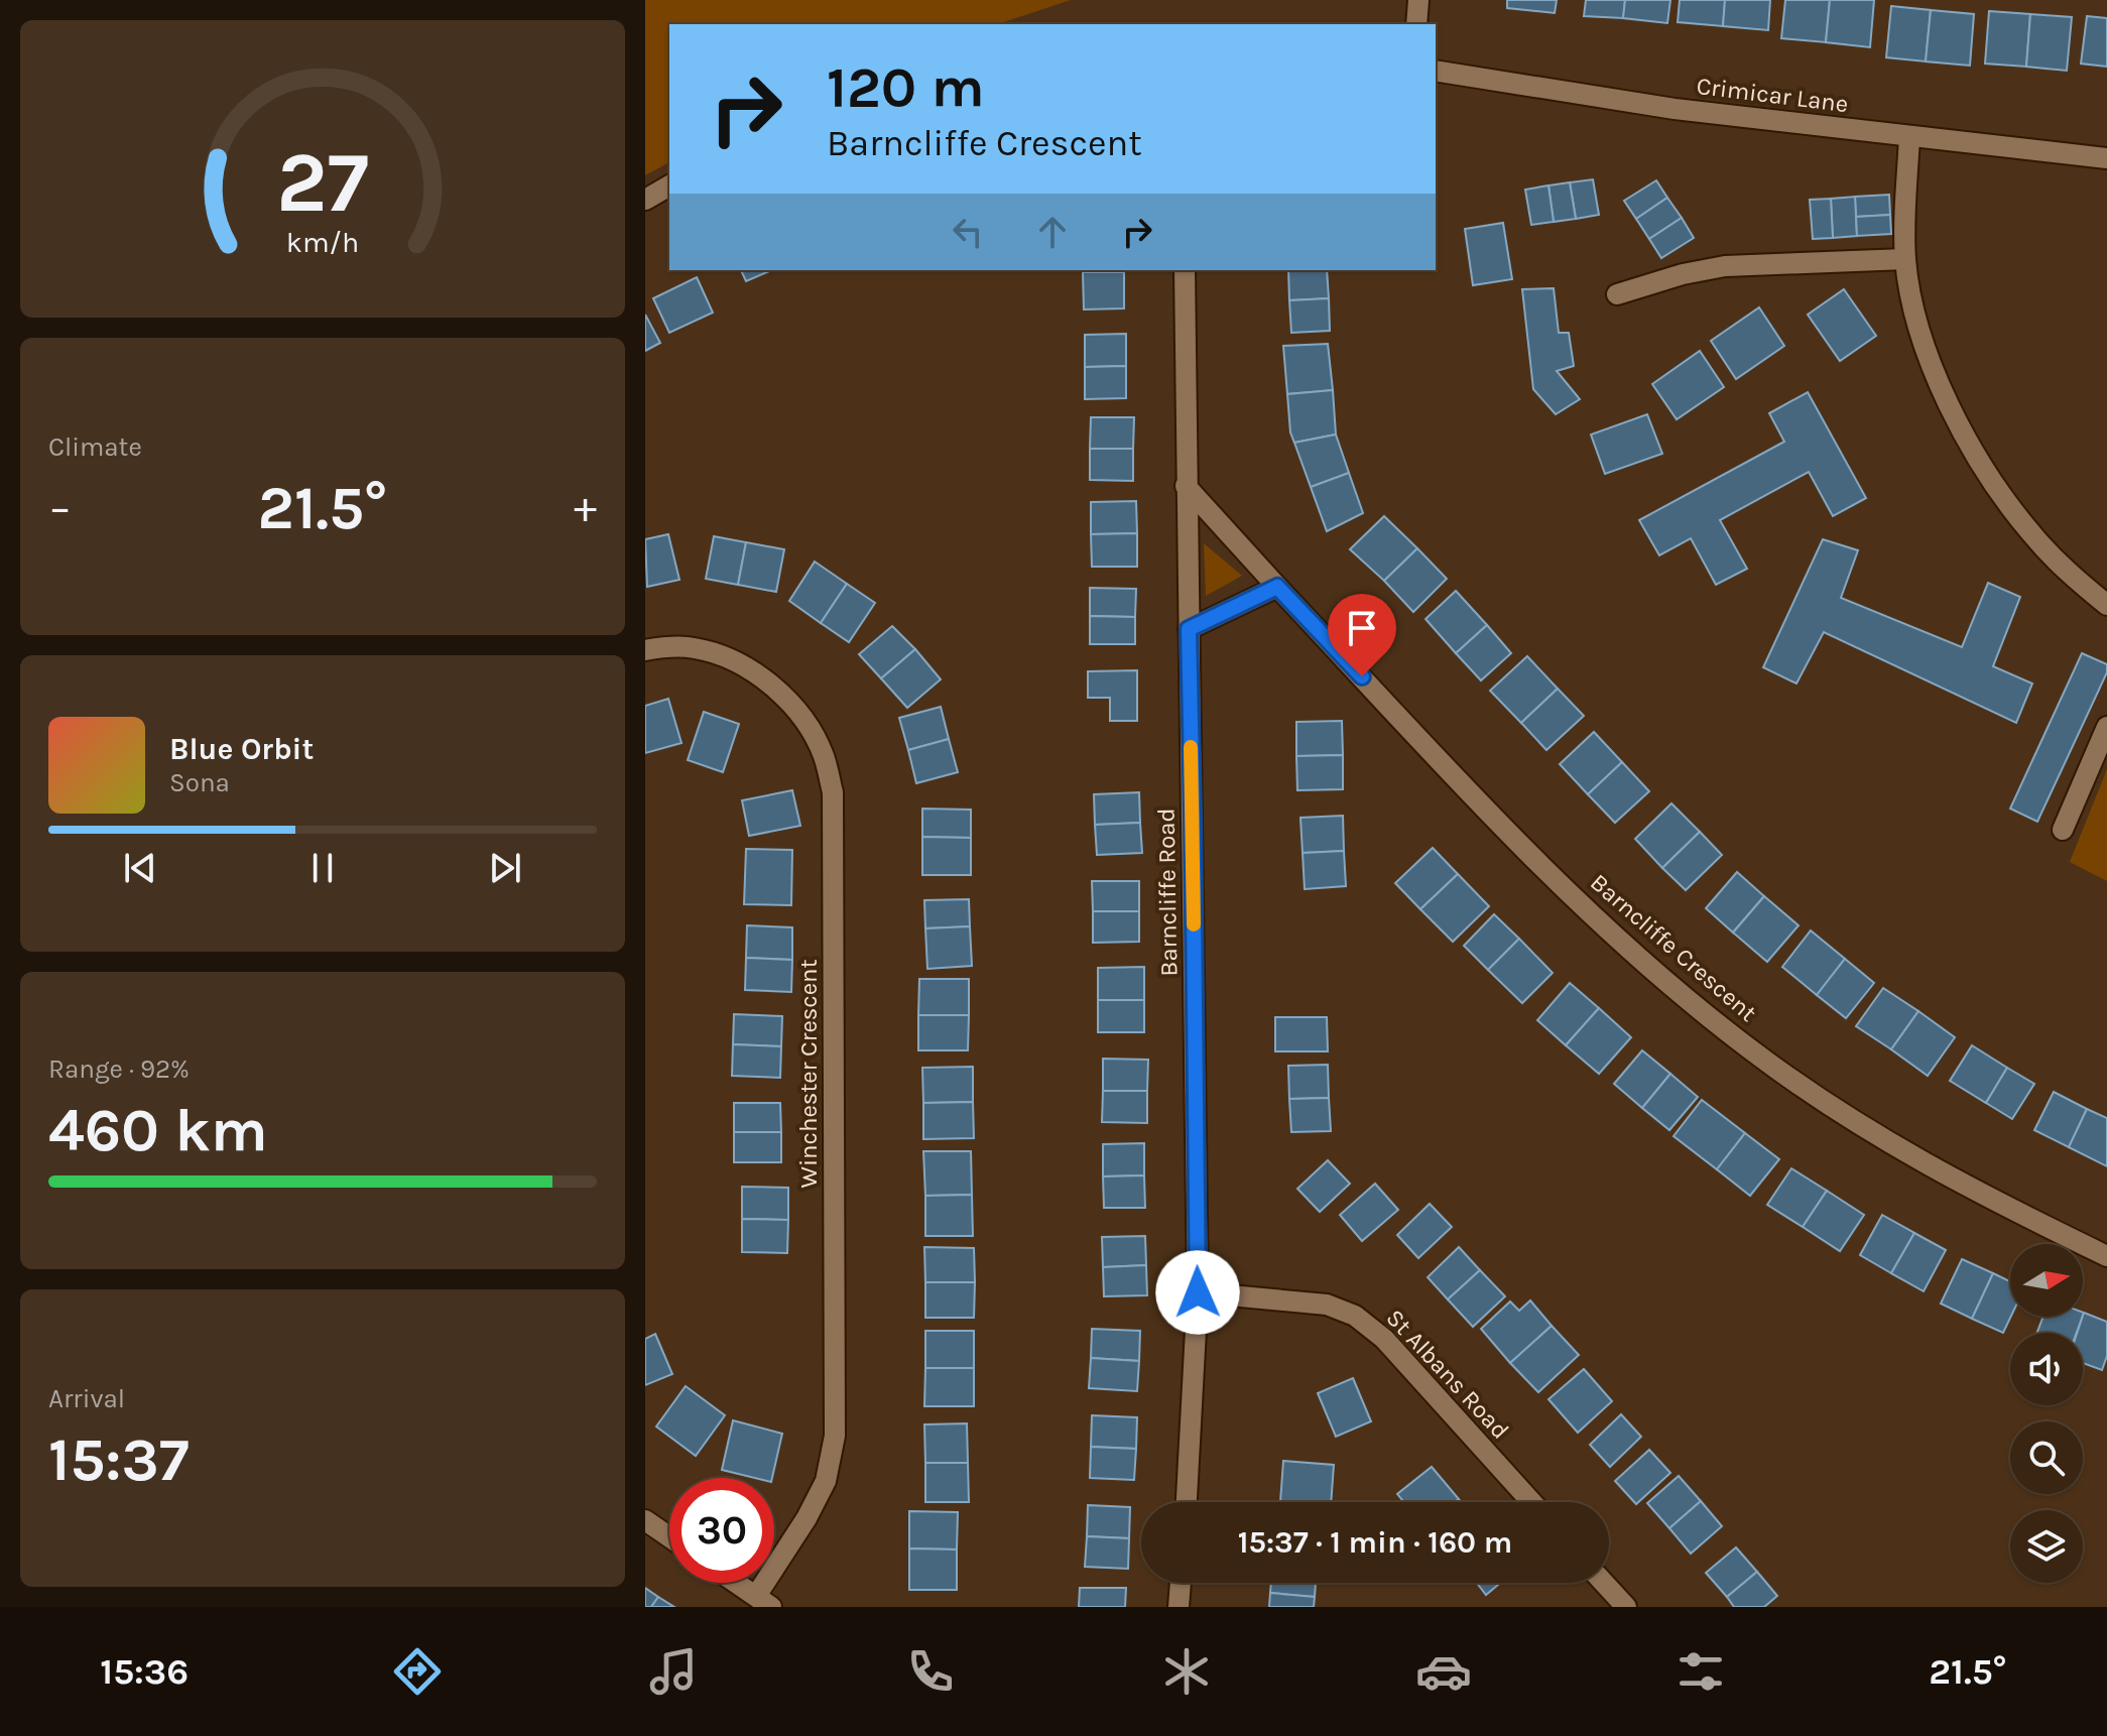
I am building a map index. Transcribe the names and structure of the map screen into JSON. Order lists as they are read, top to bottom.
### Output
{
  "streets": {
    "street": [
      "Crimicar Lane",
      "Barncliffe Road",
      "Barncliffe Crescent",
      "Winchester Crescent",
      "St Albans Road"
    ]
  },
  "crossings": [
    ["Barncliffe Road", "Barncliffe Crescent"],
    ["Barncliffe Road", "St Albans Road"]
  ],
  "north": "right",
  "page": {
    "turn": ["120 m", "Barncliffe Crescent"],
    "tile": [
      "Climate",
      ["Range · 92%", "460 km"],
      ["Arrival", "15:37"]
    ],
    "heat": ["−", "21.5°", "+"],
    "song": ["Blue Orbit", "Sona"],
    "limit": "30",
    "trip": "15:37 · 1 min · 160 m",
    "tabs": ["15:36", "21.5°"],
    "gauge": ["27", "km/h"]
  }
}
